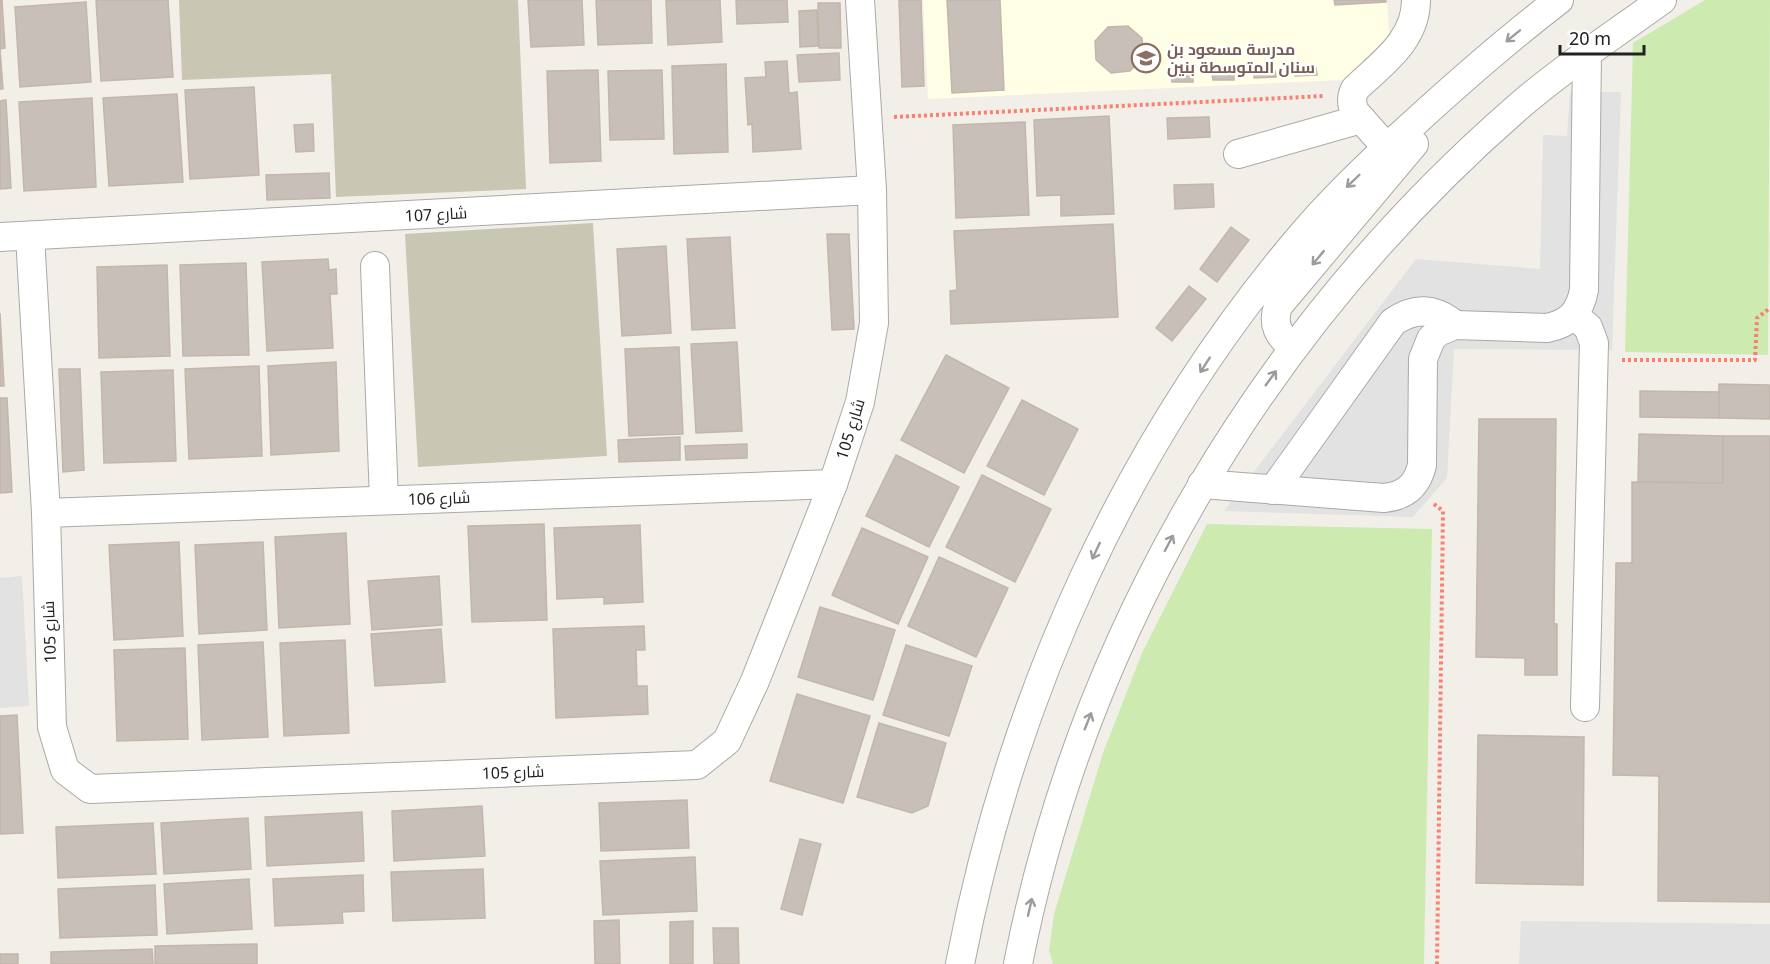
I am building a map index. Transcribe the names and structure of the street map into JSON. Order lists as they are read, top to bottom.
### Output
{
  "streets": {
    "street": ["شارع 107", "شارع 105", "شارع 106"]
  },
  "crossings": [
    ["شارع 107", "شارع 105"],
    ["شارع 105", "شارع 106"]
  ],
  "places": {
    "school or university": ["مدرسة مسعود بن سنان المتوسطة بنين"]
  },
  "scale_bar": "20 m"
}
